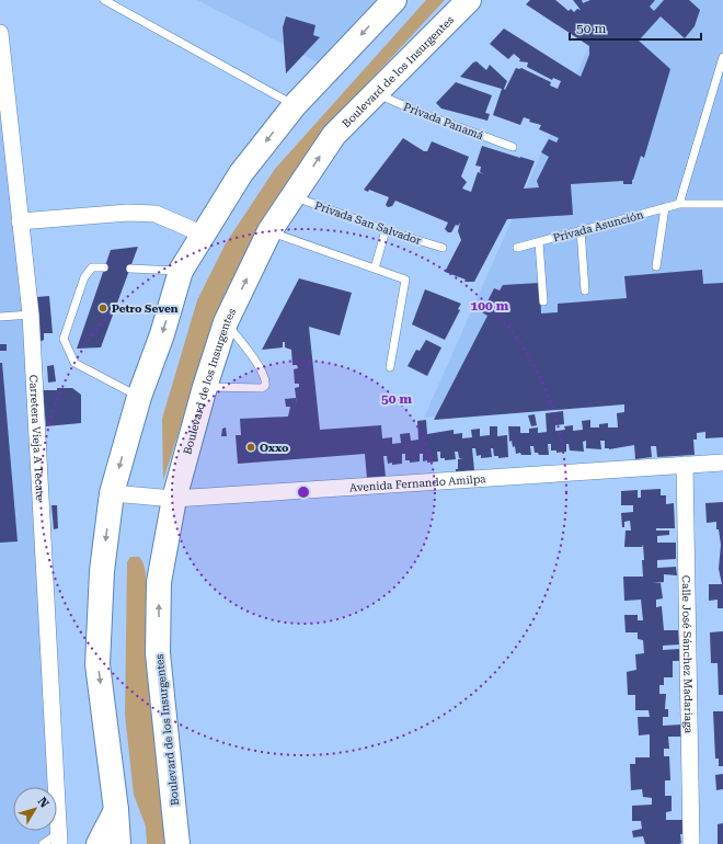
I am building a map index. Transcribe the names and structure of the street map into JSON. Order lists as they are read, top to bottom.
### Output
{
  "streets": {
    "main road": ["Boulevard de los Insurgentes"],
    "street": ["Carretera Vieja A Tecate", "Avenida Fernando Amilpa", "Calle José Sánchez Madariaga"],
    "lane": ["Privada Panamá", "Privada San Salvador", "Privada Asunción"]
  },
  "crossings": [
    ["Boulevard de los Insurgentes", "Privada Panamá"],
    ["Boulevard de los Insurgentes", "Privada San Salvador"],
    ["Boulevard de los Insurgentes", "Avenida Fernando Amilpa"],
    ["Avenida Fernando Amilpa", "Calle José Sánchez Madariaga"]
  ],
  "places": ["Petro Seven", "Oxxo"],
  "scale_bar": "50 m",
  "north": "top right",
  "rings": ["100 m", "50 m"]
}
